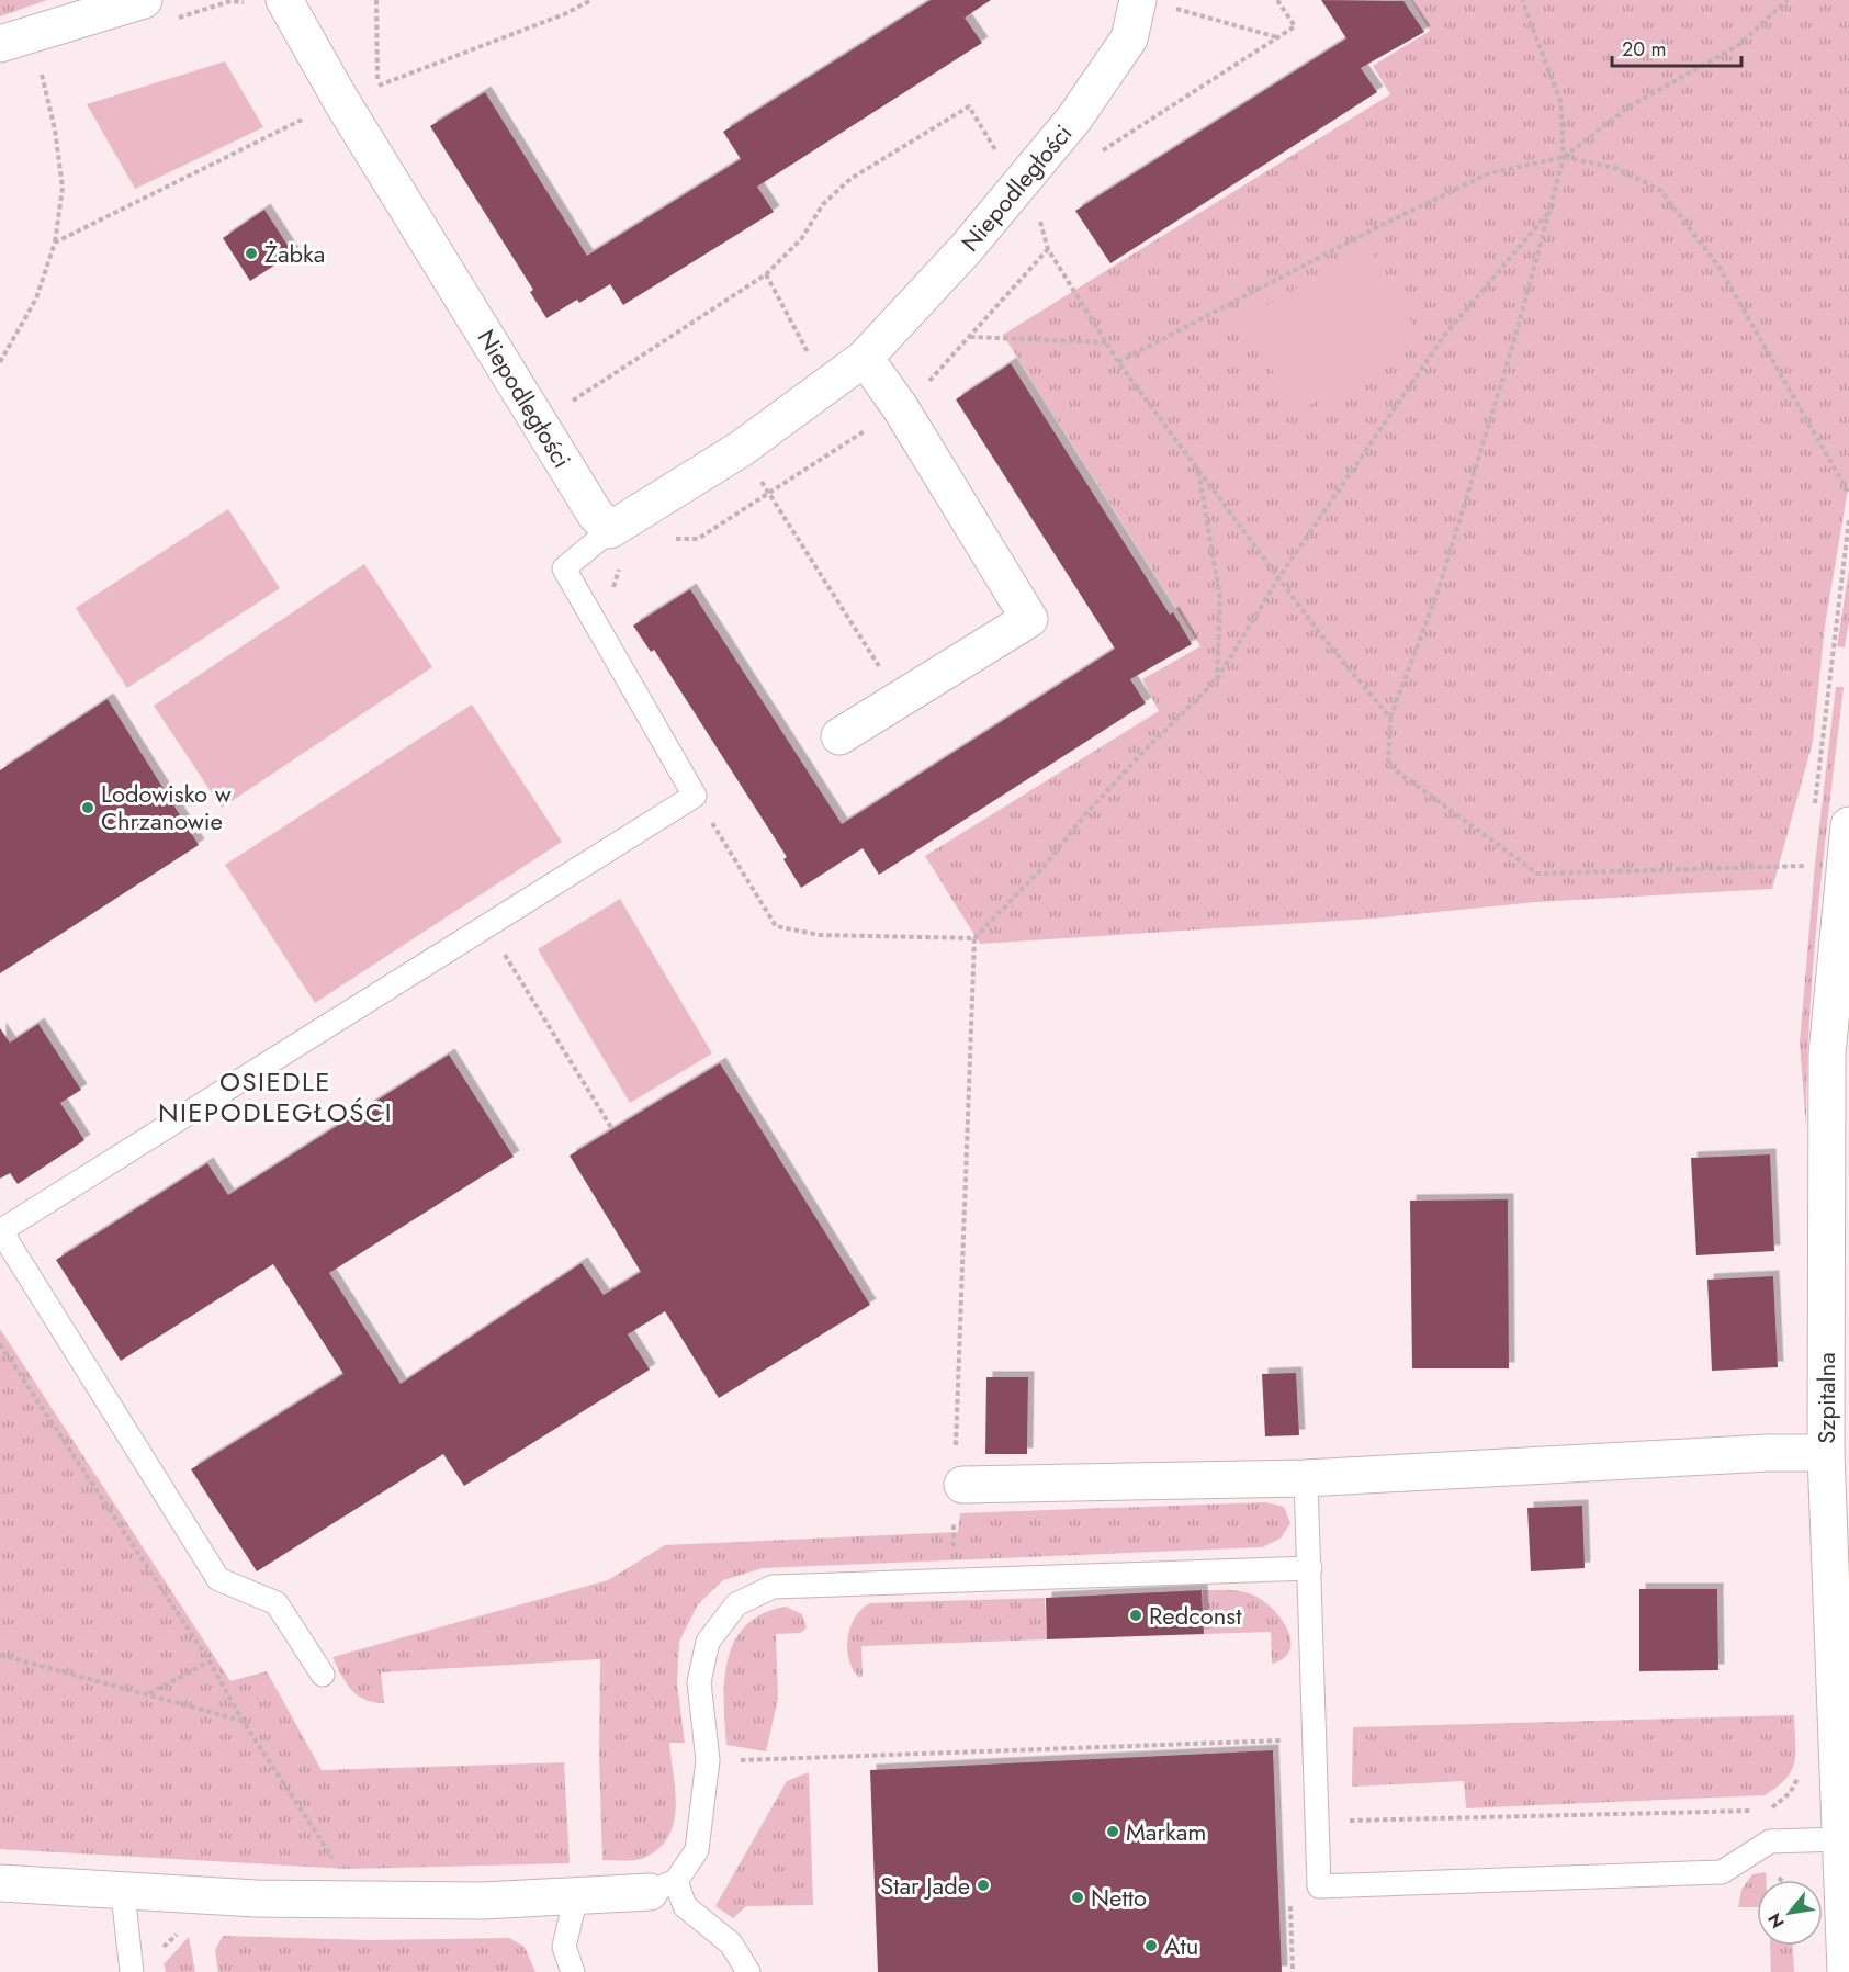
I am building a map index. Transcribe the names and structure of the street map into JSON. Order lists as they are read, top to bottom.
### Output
{
  "streets": {
    "street": ["Niepodległości", "Szpitalna"]
  },
  "districts": ["OSIEDLE NIEPODLEGŁOŚCI"],
  "places": [
    "Żabka",
    "Lodowisko w Chrzanowie",
    "Redconst",
    "Markam",
    "Star Jade",
    "Netto",
    "Atu"
  ],
  "scale_bar": "20 m",
  "north": "bottom left"
}
